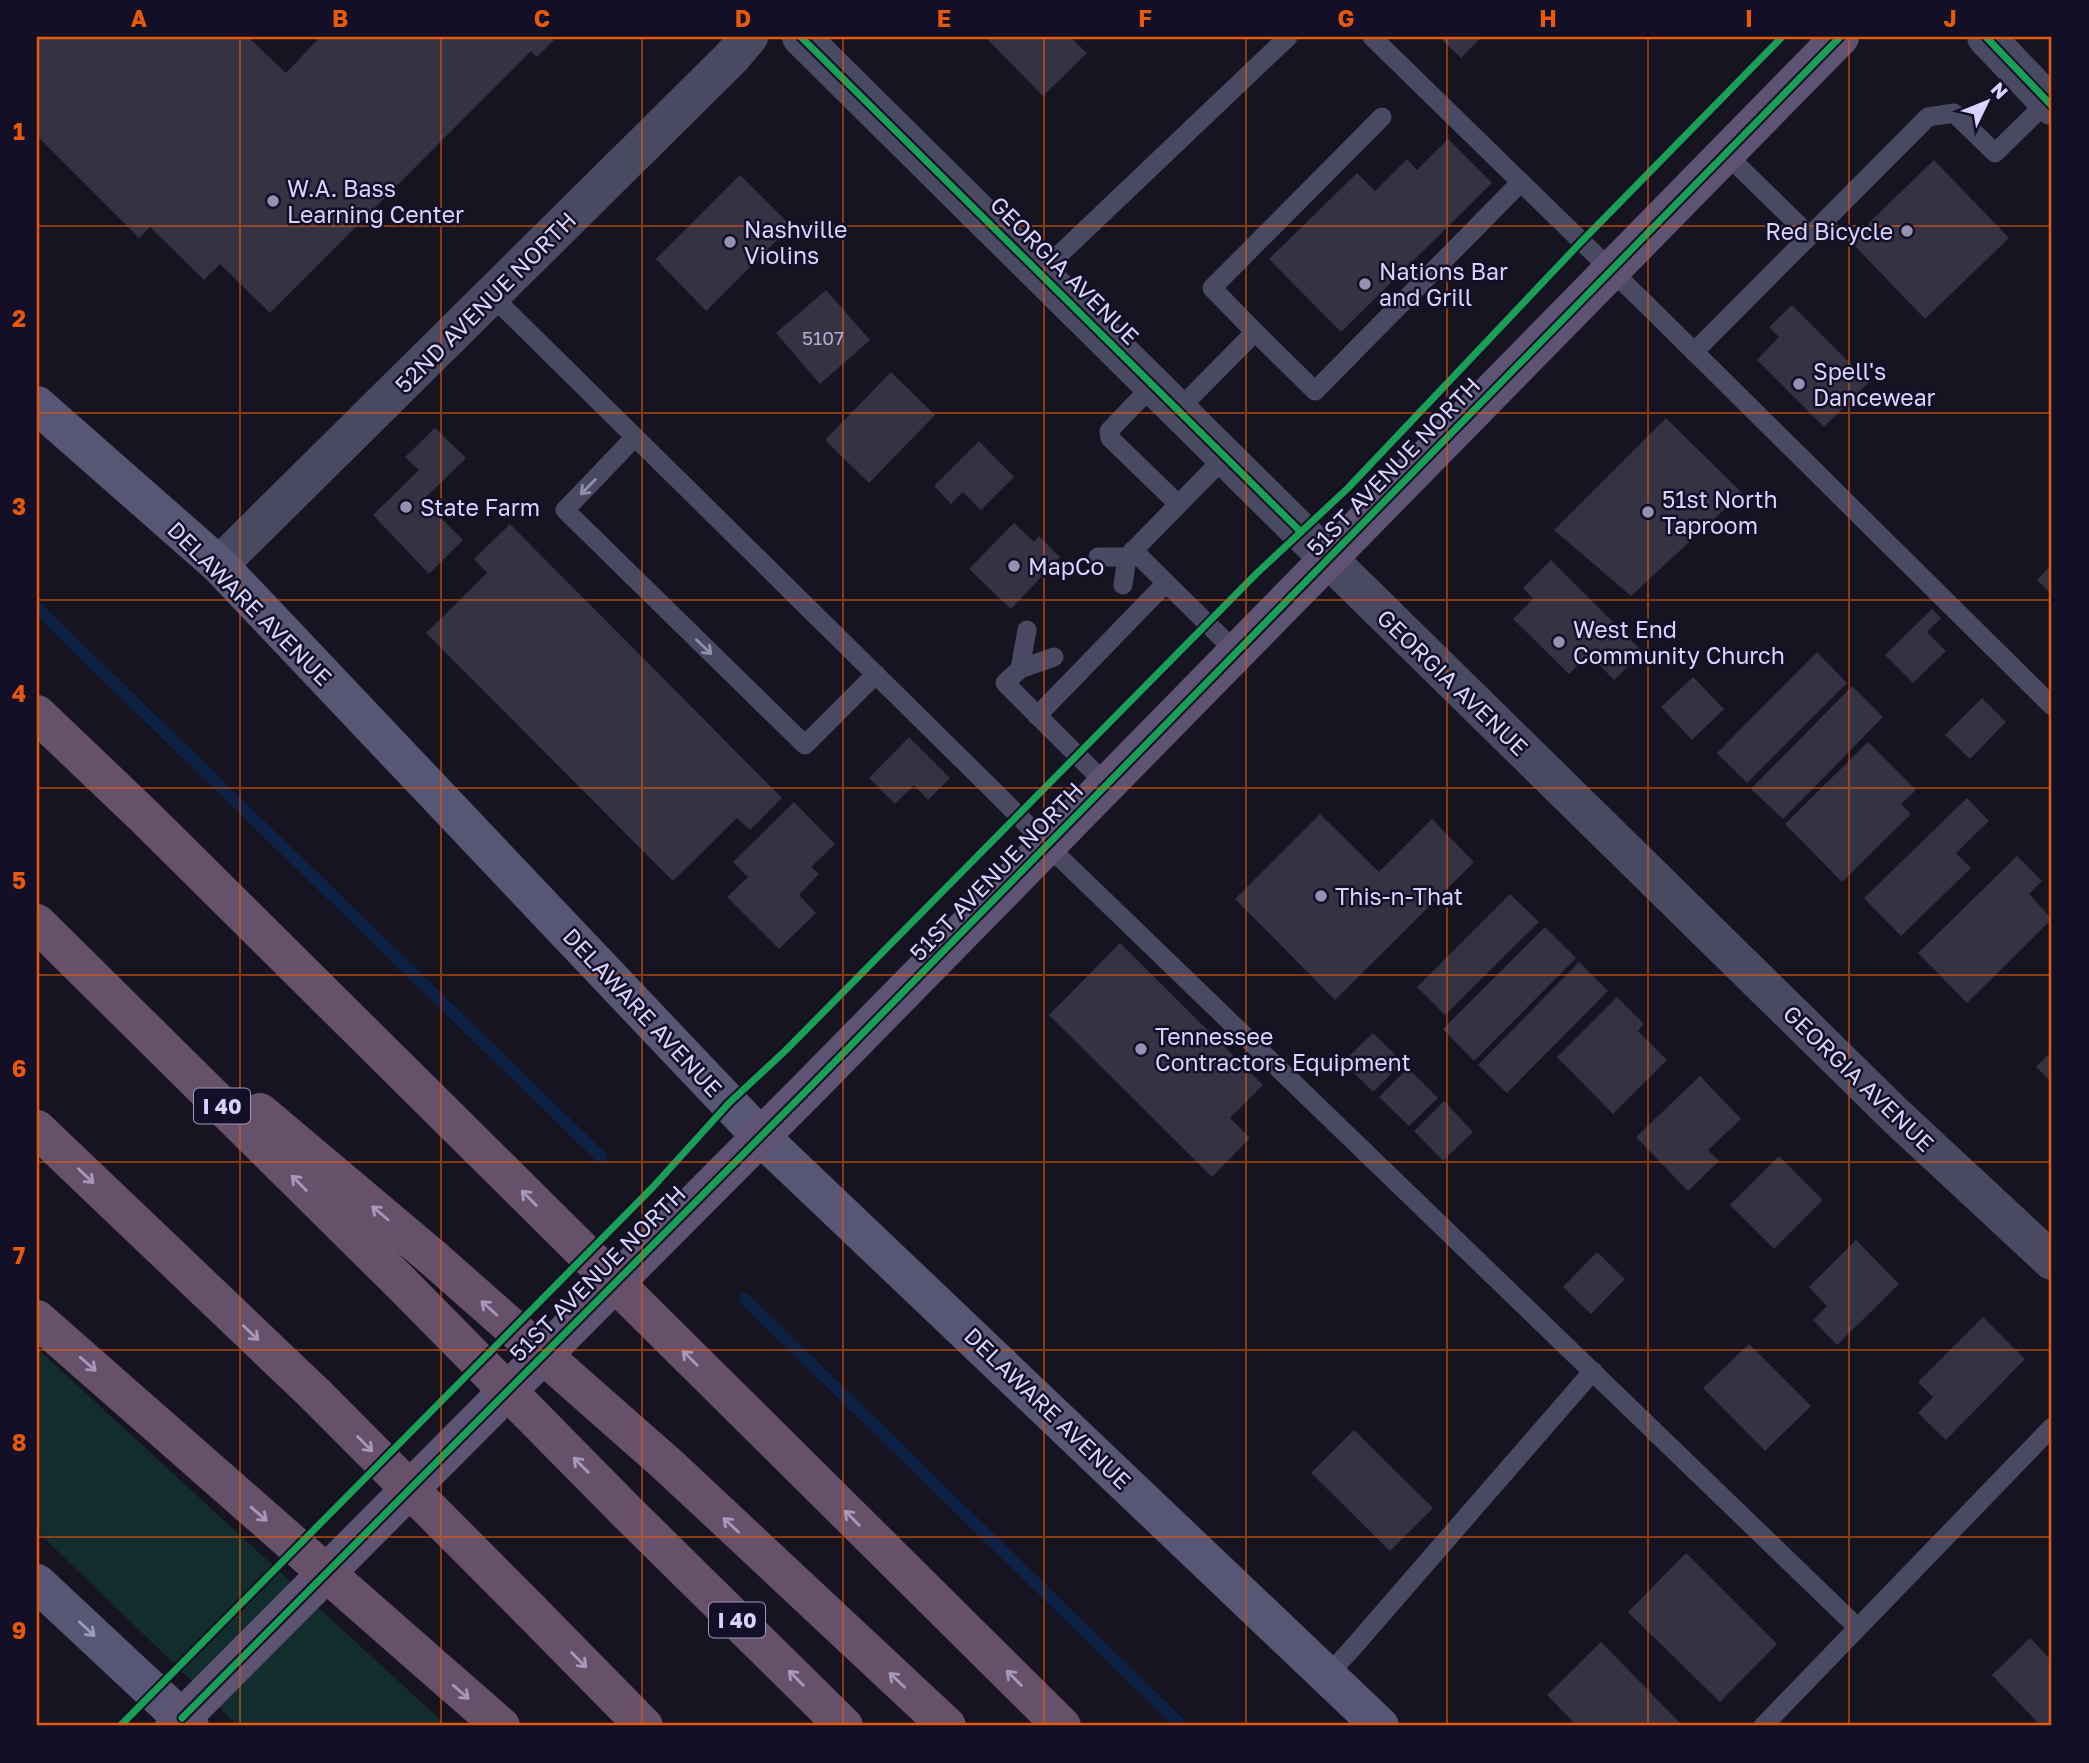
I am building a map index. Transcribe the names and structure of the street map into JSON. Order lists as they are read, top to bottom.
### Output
{
  "streets": {
    "highway": ["I 40"],
    "main road": ["51ST AVENUE NORTH", "DELAWARE AVENUE"],
    "street": ["GEORGIA AVENUE", "52ND AVENUE NORTH"]
  },
  "crossings": [
    ["GEORGIA AVENUE", "51ST AVENUE NORTH"],
    ["52ND AVENUE NORTH", "DELAWARE AVENUE"],
    ["51ST AVENUE NORTH", "DELAWARE AVENUE"]
  ],
  "places": [
    "W.A. Bass Learning Center",
    "Red Bicycle",
    "Nashville Violins",
    "Nations Bar and Grill",
    "Spell's Dancewear",
    "State Farm",
    "51st North Taproom",
    "MapCo",
    "West End Community Church",
    "This-n-That",
    "Tennessee Contractors Equipment"
  ],
  "house_numbers": ["5107"],
  "north": "top right",
  "grid": {
    "columns": [
      "A",
      "B",
      "C",
      "D",
      "E",
      "F",
      "G",
      "H",
      "I",
      "J"
    ],
    "rows": [
      "1",
      "2",
      "3",
      "4",
      "5",
      "6",
      "7",
      "8",
      "9"
    ]
  }
}
